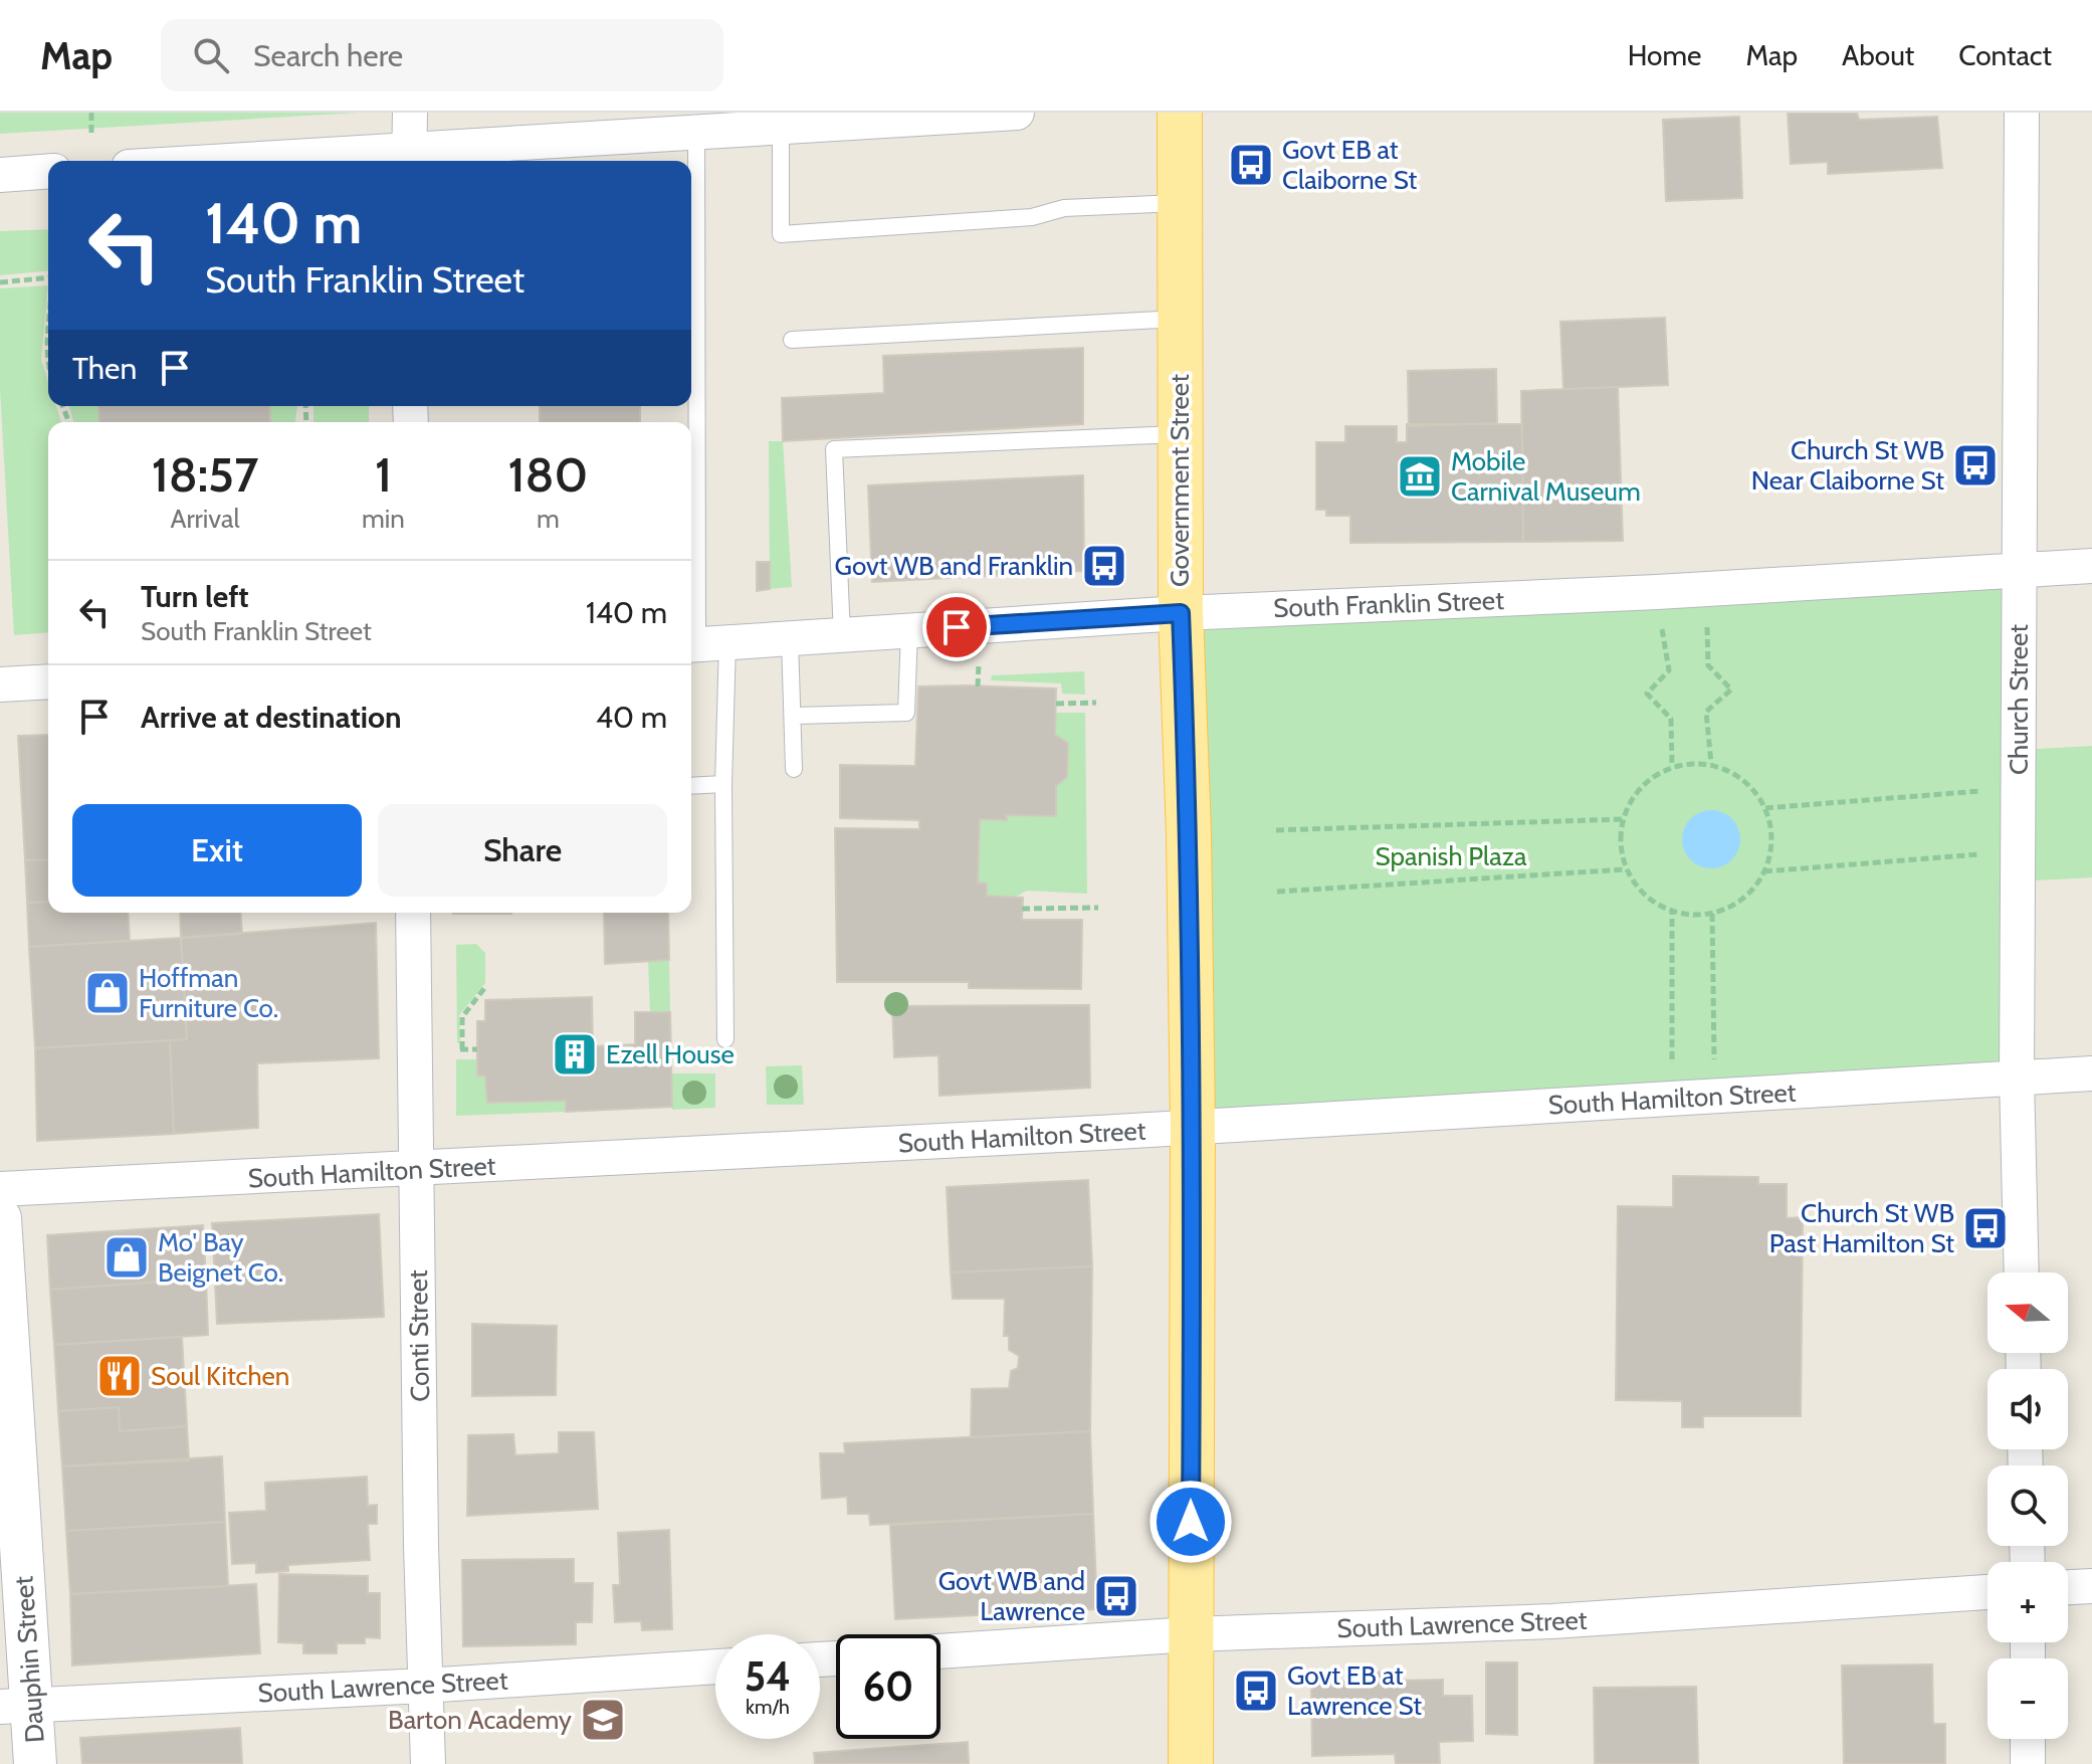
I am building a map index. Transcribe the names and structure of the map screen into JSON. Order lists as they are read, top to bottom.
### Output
{
  "streets": {
    "main road": ["Government Street"],
    "street": [
      "South Franklin Street",
      "Church Street",
      "South Hamilton Street",
      "Conti Street",
      "South Lawrence Street",
      "Dauphin Street"
    ]
  },
  "crossings": [
    ["Government Street", "South Franklin Street"],
    ["Government Street", "South Hamilton Street"],
    ["Government Street", "South Lawrence Street"],
    ["South Franklin Street", "Church Street"],
    ["Church Street", "South Hamilton Street"],
    ["South Hamilton Street", "Conti Street"],
    ["Conti Street", "South Lawrence Street"],
    ["South Lawrence Street", "Dauphin Street"]
  ],
  "parks": ["Spanish Plaza"],
  "places": {
    "bus stop": [
      "Govt EB at Claiborne St",
      "Church St WB Near Claiborne St",
      "Govt WB and Franklin",
      "Church St WB Past Hamilton St",
      "Govt WB and Lawrence",
      "Govt EB at Lawrence St"
    ],
    "museum": ["Mobile Carnival Museum"],
    "shop": ["Hoffman Furniture Co.", "Mo' Bay Beignet Co."],
    "building": ["Ezell House"],
    "restaurant": ["Soul Kitchen"],
    "school or university": ["Barton Academy"]
  },
  "north": "left",
  "page": {
    "header": "Map",
    "search": "Search here",
    "nav": [
      "Home",
      "Map",
      "About",
      "Contact"
    ],
    "turn": ["140 m", "South Franklin Street"],
    "then": "Then",
    "eta": [
      "18:57",
      "Arrival",
      "1",
      "min",
      "180",
      "m"
    ],
    "list": [
      {
        "name": "Turn left",
        "note": "South Franklin Street",
        "value": "140 m"
      },
      {
        "name": "Arrive at destination",
        "value": "40 m"
      }
    ],
    "buttons": ["Exit", "Share"],
    "map_buttons": ["+", "−"],
    "speed": "54 km/h",
    "limit": "60"
  }
}
